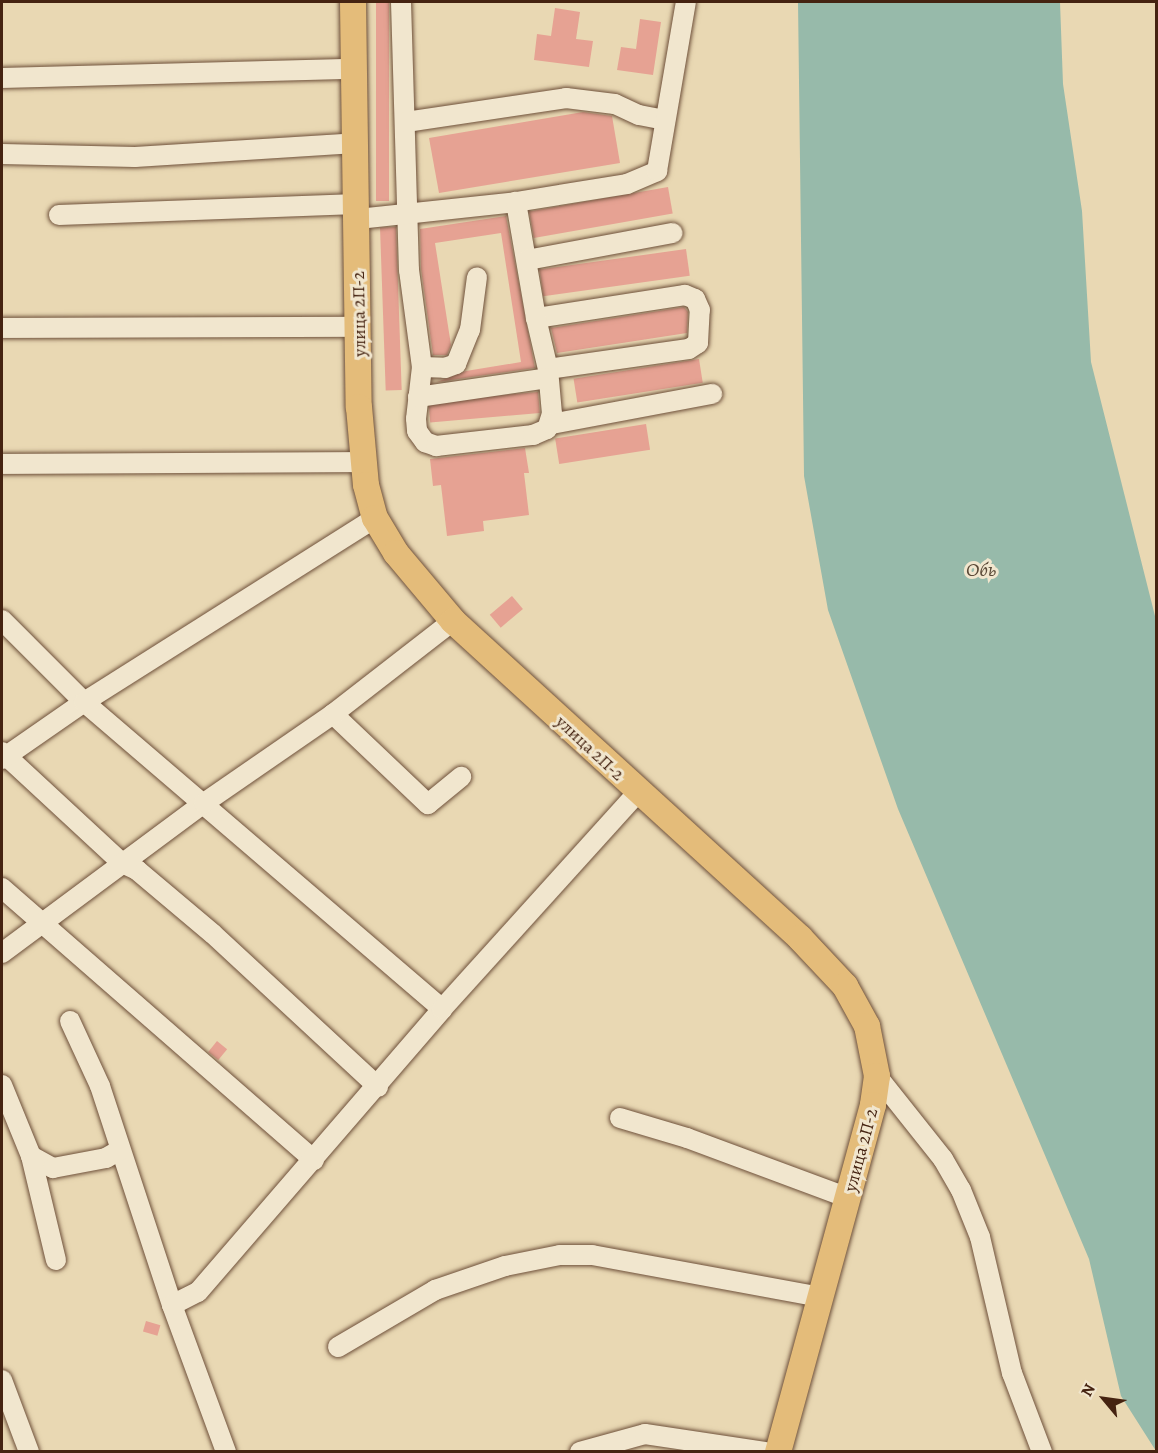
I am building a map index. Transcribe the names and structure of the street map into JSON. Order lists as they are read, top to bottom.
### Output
{
  "streets": {
    "main road": ["улица 2П-2"]
  },
  "water": ["Обь"],
  "north": "top left"
}
